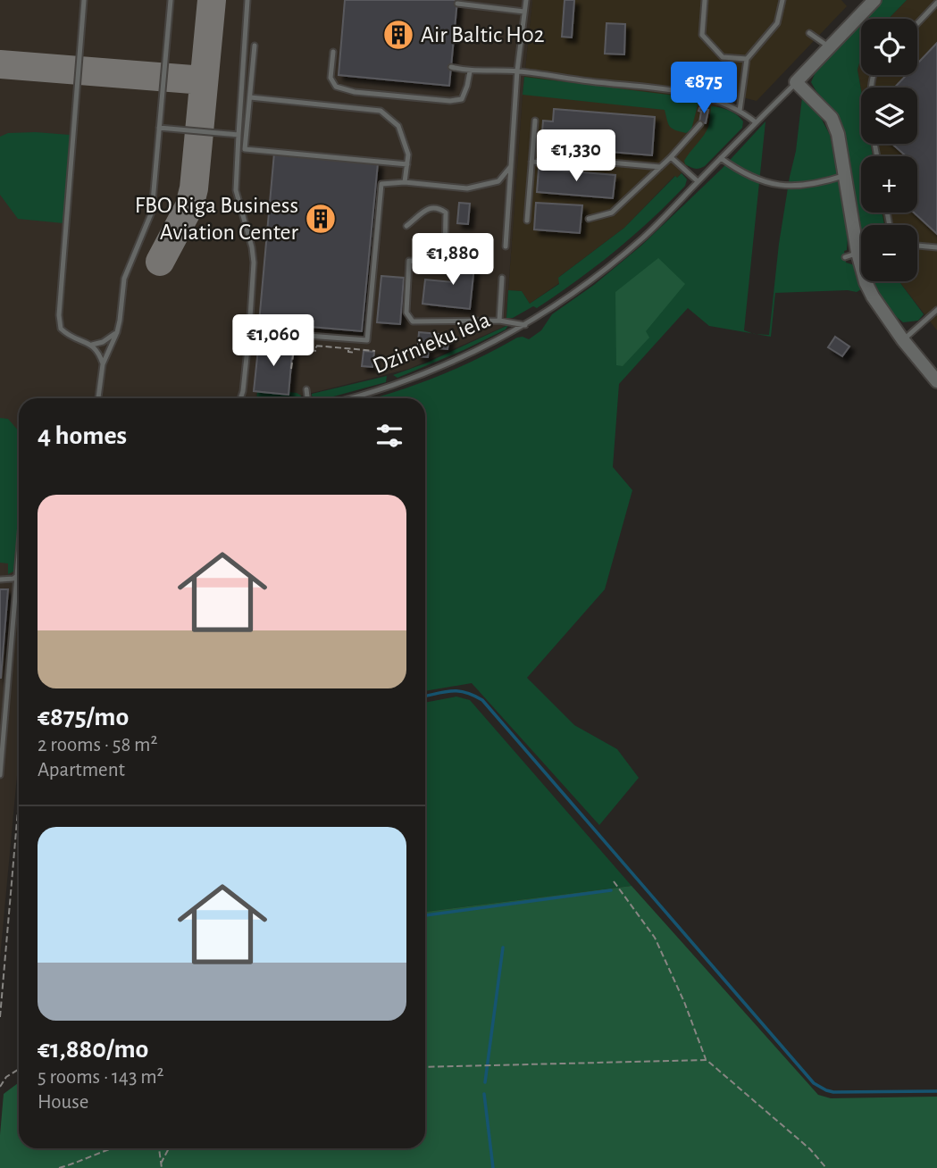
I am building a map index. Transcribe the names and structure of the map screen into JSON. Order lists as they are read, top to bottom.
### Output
{
  "streets": {
    "street": ["Dzirnieku iela"]
  },
  "places": {
    "building": ["Air Baltic H02", "FBO Riga Business Aviation Center"]
  },
  "page": {
    "map_buttons": ["+", "−"],
    "price": [
      "€875",
      "€1,330",
      "€1,880",
      "€1,060"
    ],
    "heading": "4 homes",
    "list": [
      {
        "name": "€875/mo",
        "note": "2 rooms · 58 m² · Apartment"
      },
      {
        "name": "€1,880/mo",
        "note": "5 rooms · 143 m² · House"
      }
    ]
  }
}
